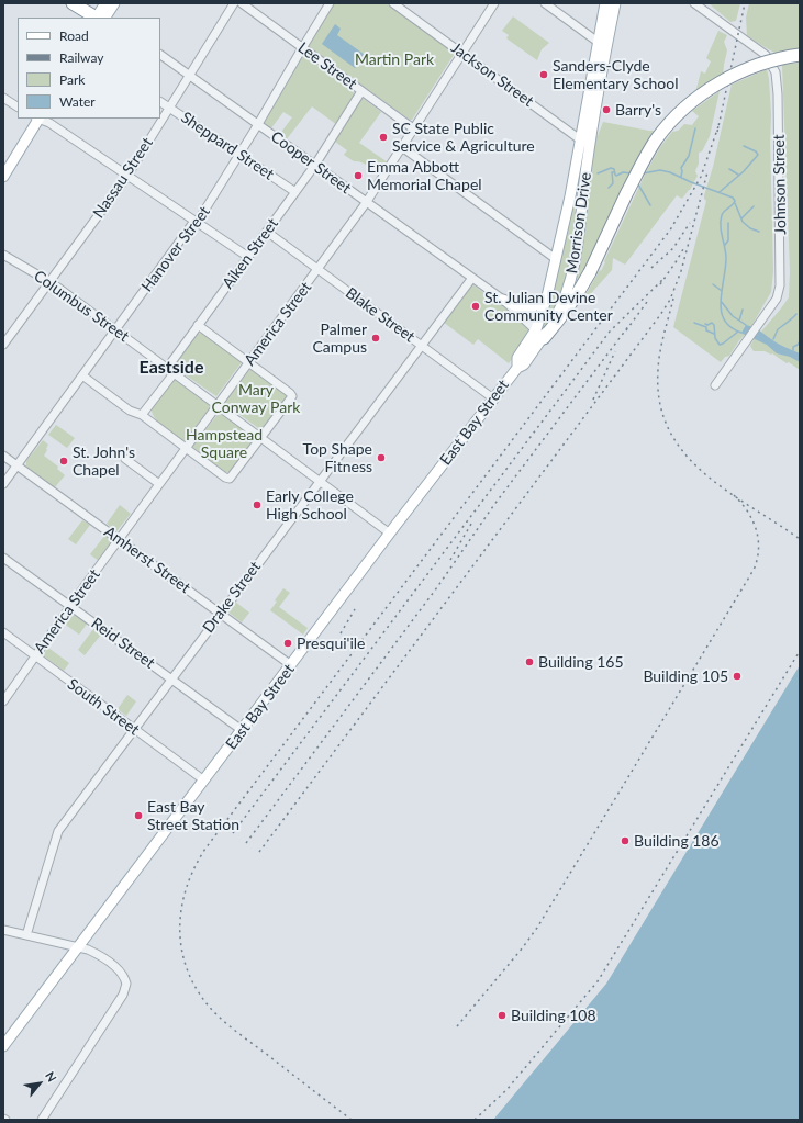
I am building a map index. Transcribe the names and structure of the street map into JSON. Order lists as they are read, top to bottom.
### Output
{
  "streets": {
    "main road": ["Morrison Drive", "East Bay Street"],
    "street": [
      "Lee Street",
      "Jackson Street",
      "Sheppard Street",
      "Cooper Street",
      "Nassau Street",
      "Johnson Street",
      "Hanover Street",
      "Aiken Street",
      "Columbus Street",
      "Blake Street",
      "America Street",
      "Amherst Street",
      "Drake Street",
      "Reid Street",
      "South Street"
    ]
  },
  "crossings": [
    ["Lee Street", "Hanover Street"],
    ["Lee Street", "Aiken Street"],
    ["Lee Street", "America Street"],
    ["Jackson Street", "Morrison Drive"],
    ["Jackson Street", "America Street"],
    ["Sheppard Street", "Nassau Street"],
    ["Sheppard Street", "Hanover Street"],
    ["Sheppard Street", "Aiken Street"],
    ["Cooper Street", "Nassau Street"],
    ["Cooper Street", "Morrison Drive"],
    ["Cooper Street", "Hanover Street"],
    ["Cooper Street", "Aiken Street"],
    ["Cooper Street", "America Street"],
    ["Cooper Street", "Drake Street"],
    ["Nassau Street", "Columbus Street"],
    ["Morrison Drive", "East Bay Street"],
    ["Hanover Street", "Columbus Street"],
    ["Hanover Street", "Amherst Street"],
    ["Aiken Street", "Columbus Street"],
    ["Aiken Street", "Blake Street"],
    ["Columbus Street", "America Street"],
    ["Columbus Street", "East Bay Street"],
    ["Columbus Street", "Drake Street"],
    ["Blake Street", "America Street"],
    ["Blake Street", "East Bay Street"],
    ["Blake Street", "Drake Street"],
    ["America Street", "Amherst Street"],
    ["America Street", "Reid Street"],
    ["America Street", "South Street"],
    ["East Bay Street", "Amherst Street"],
    ["East Bay Street", "Reid Street"],
    ["East Bay Street", "South Street"],
    ["Amherst Street", "Drake Street"],
    ["Drake Street", "Reid Street"],
    ["Drake Street", "South Street"]
  ],
  "districts": ["Eastside"],
  "parks": ["Martin Park", "Mary Conway Park", "Hampstead Square"],
  "places": [
    "Sanders-Clyde Elementary School",
    "Barry's",
    "SC State Public Service & Agriculture",
    "Emma Abbott Memorial Chapel",
    "St. Julian Devine Community Center",
    "Palmer Campus",
    "Top Shape Fitness",
    "St. John's Chapel",
    "Early College High School",
    "Presqui'ile",
    "Building 165",
    "Building 105",
    "East Bay Street Station",
    "Building 186",
    "Building 108"
  ],
  "legend": [
    "Road",
    "Railway",
    "Park",
    "Water"
  ],
  "north": "top right"
}
